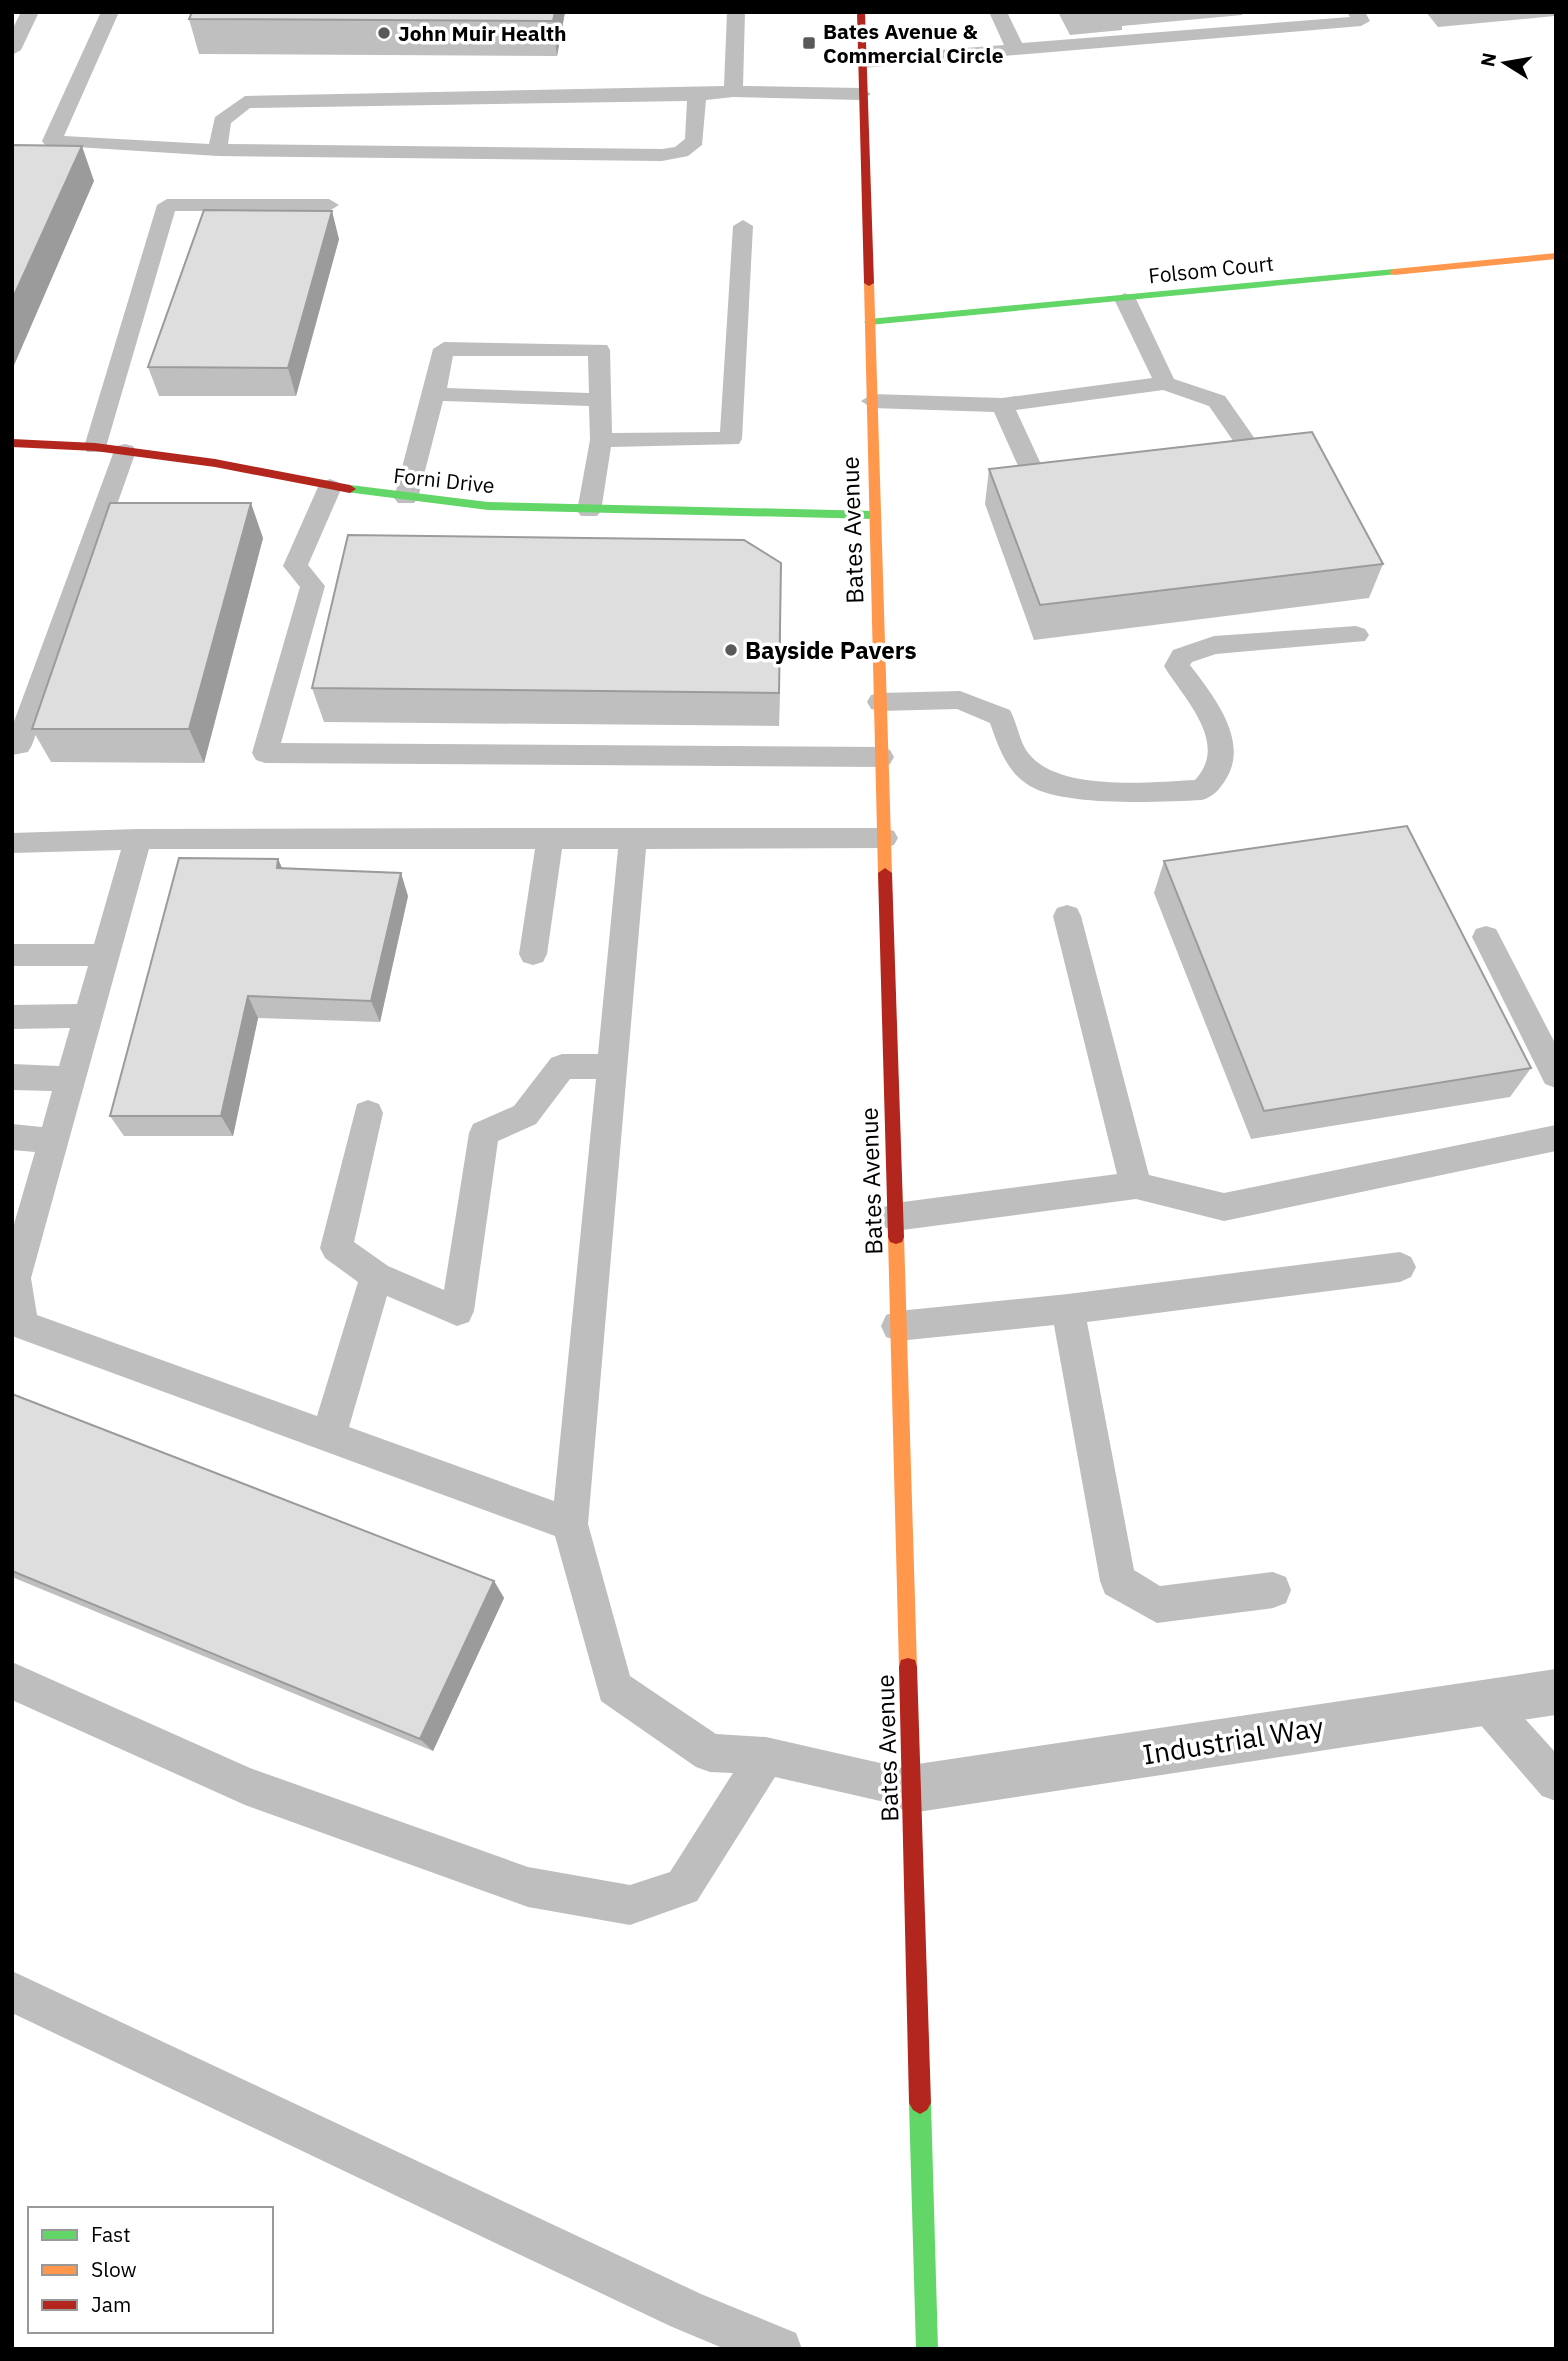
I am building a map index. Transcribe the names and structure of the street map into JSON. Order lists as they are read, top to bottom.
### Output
{
  "streets": {
    "street": [
      "Folsom Court",
      "Forni Drive",
      "Bates Avenue",
      "Industrial Way"
    ]
  },
  "crossings": [
    ["Folsom Court", "Bates Avenue"],
    ["Forni Drive", "Bates Avenue"],
    ["Bates Avenue", "Industrial Way"]
  ],
  "places": {
    "other": ["John Muir Health", "Bayside Pavers"],
    "transit": ["Bates Avenue & Commercial Circle"]
  },
  "legend": ["Fast", "Slow", "Jam"],
  "north": "left"
}
